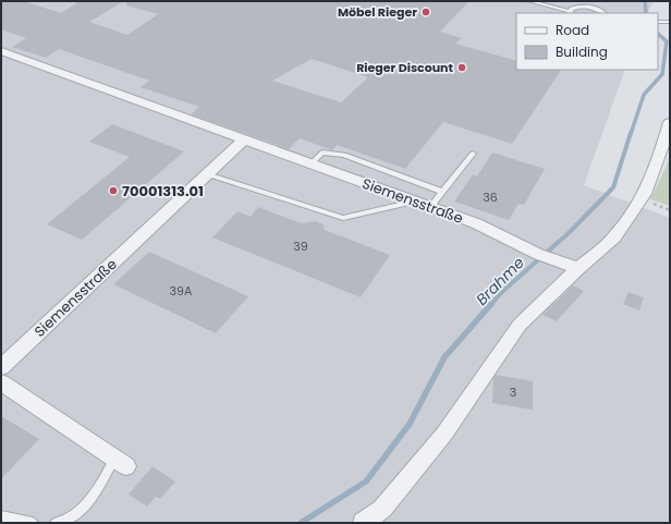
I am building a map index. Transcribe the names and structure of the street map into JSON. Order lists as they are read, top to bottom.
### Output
{
  "streets": {
    "street": ["Siemensstraße"]
  },
  "water": ["Brahme"],
  "places": ["Möbel Rieger", "Rieger Discount", "70001313.01"],
  "house_numbers": [
    "36",
    "39",
    "39A",
    "3"
  ],
  "legend": ["Road", "Building"]
}
